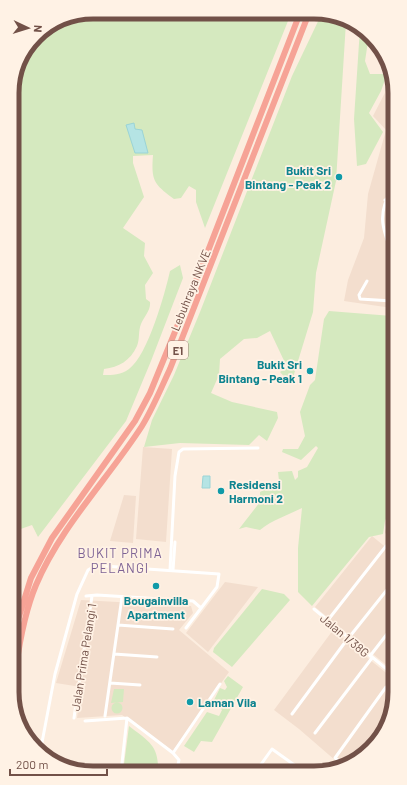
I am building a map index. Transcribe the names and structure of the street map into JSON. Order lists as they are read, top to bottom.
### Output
{
  "streets": {
    "highway": ["Lebuhraya NKVE", "E1"],
    "street": ["Jalan 1/38G", "Jalan Prima Pelangi 1"]
  },
  "districts": ["BUKIT PRIMA PELANGI"],
  "places": [
    "Bukit Sri Bintang - Peak 2",
    "Bukit Sri Bintang - Peak 1",
    "Residensi Harmoni 2",
    "Bougainvilla Apartment",
    "Laman Vila"
  ],
  "scale_bar": "200 m",
  "north": "right"
}
